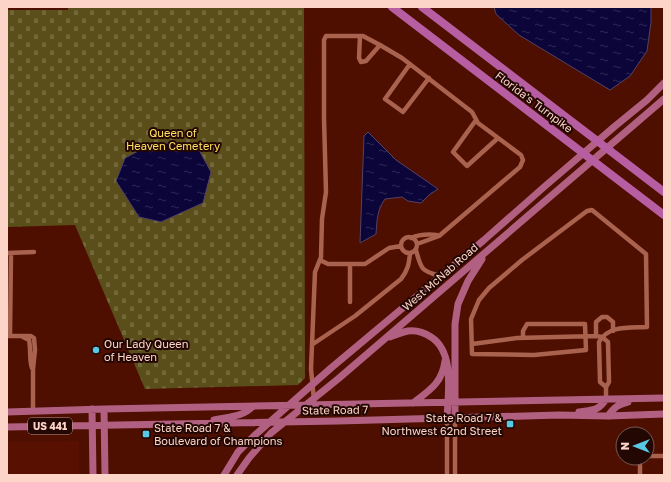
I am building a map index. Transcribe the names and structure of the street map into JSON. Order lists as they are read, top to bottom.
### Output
{
  "streets": {
    "highway": ["Florida's Turnpike"],
    "main road": ["West McNab Road", "State Road 7", "US 441"]
  },
  "parks": ["Queen of Heaven Cemetery"],
  "places": {
    "other": ["Our Lady Queen of Heaven"],
    "transit": ["State Road 7 & Northwest 62nd Street", "State Road 7 & Boulevard of Champions"]
  },
  "north": "left"
}
